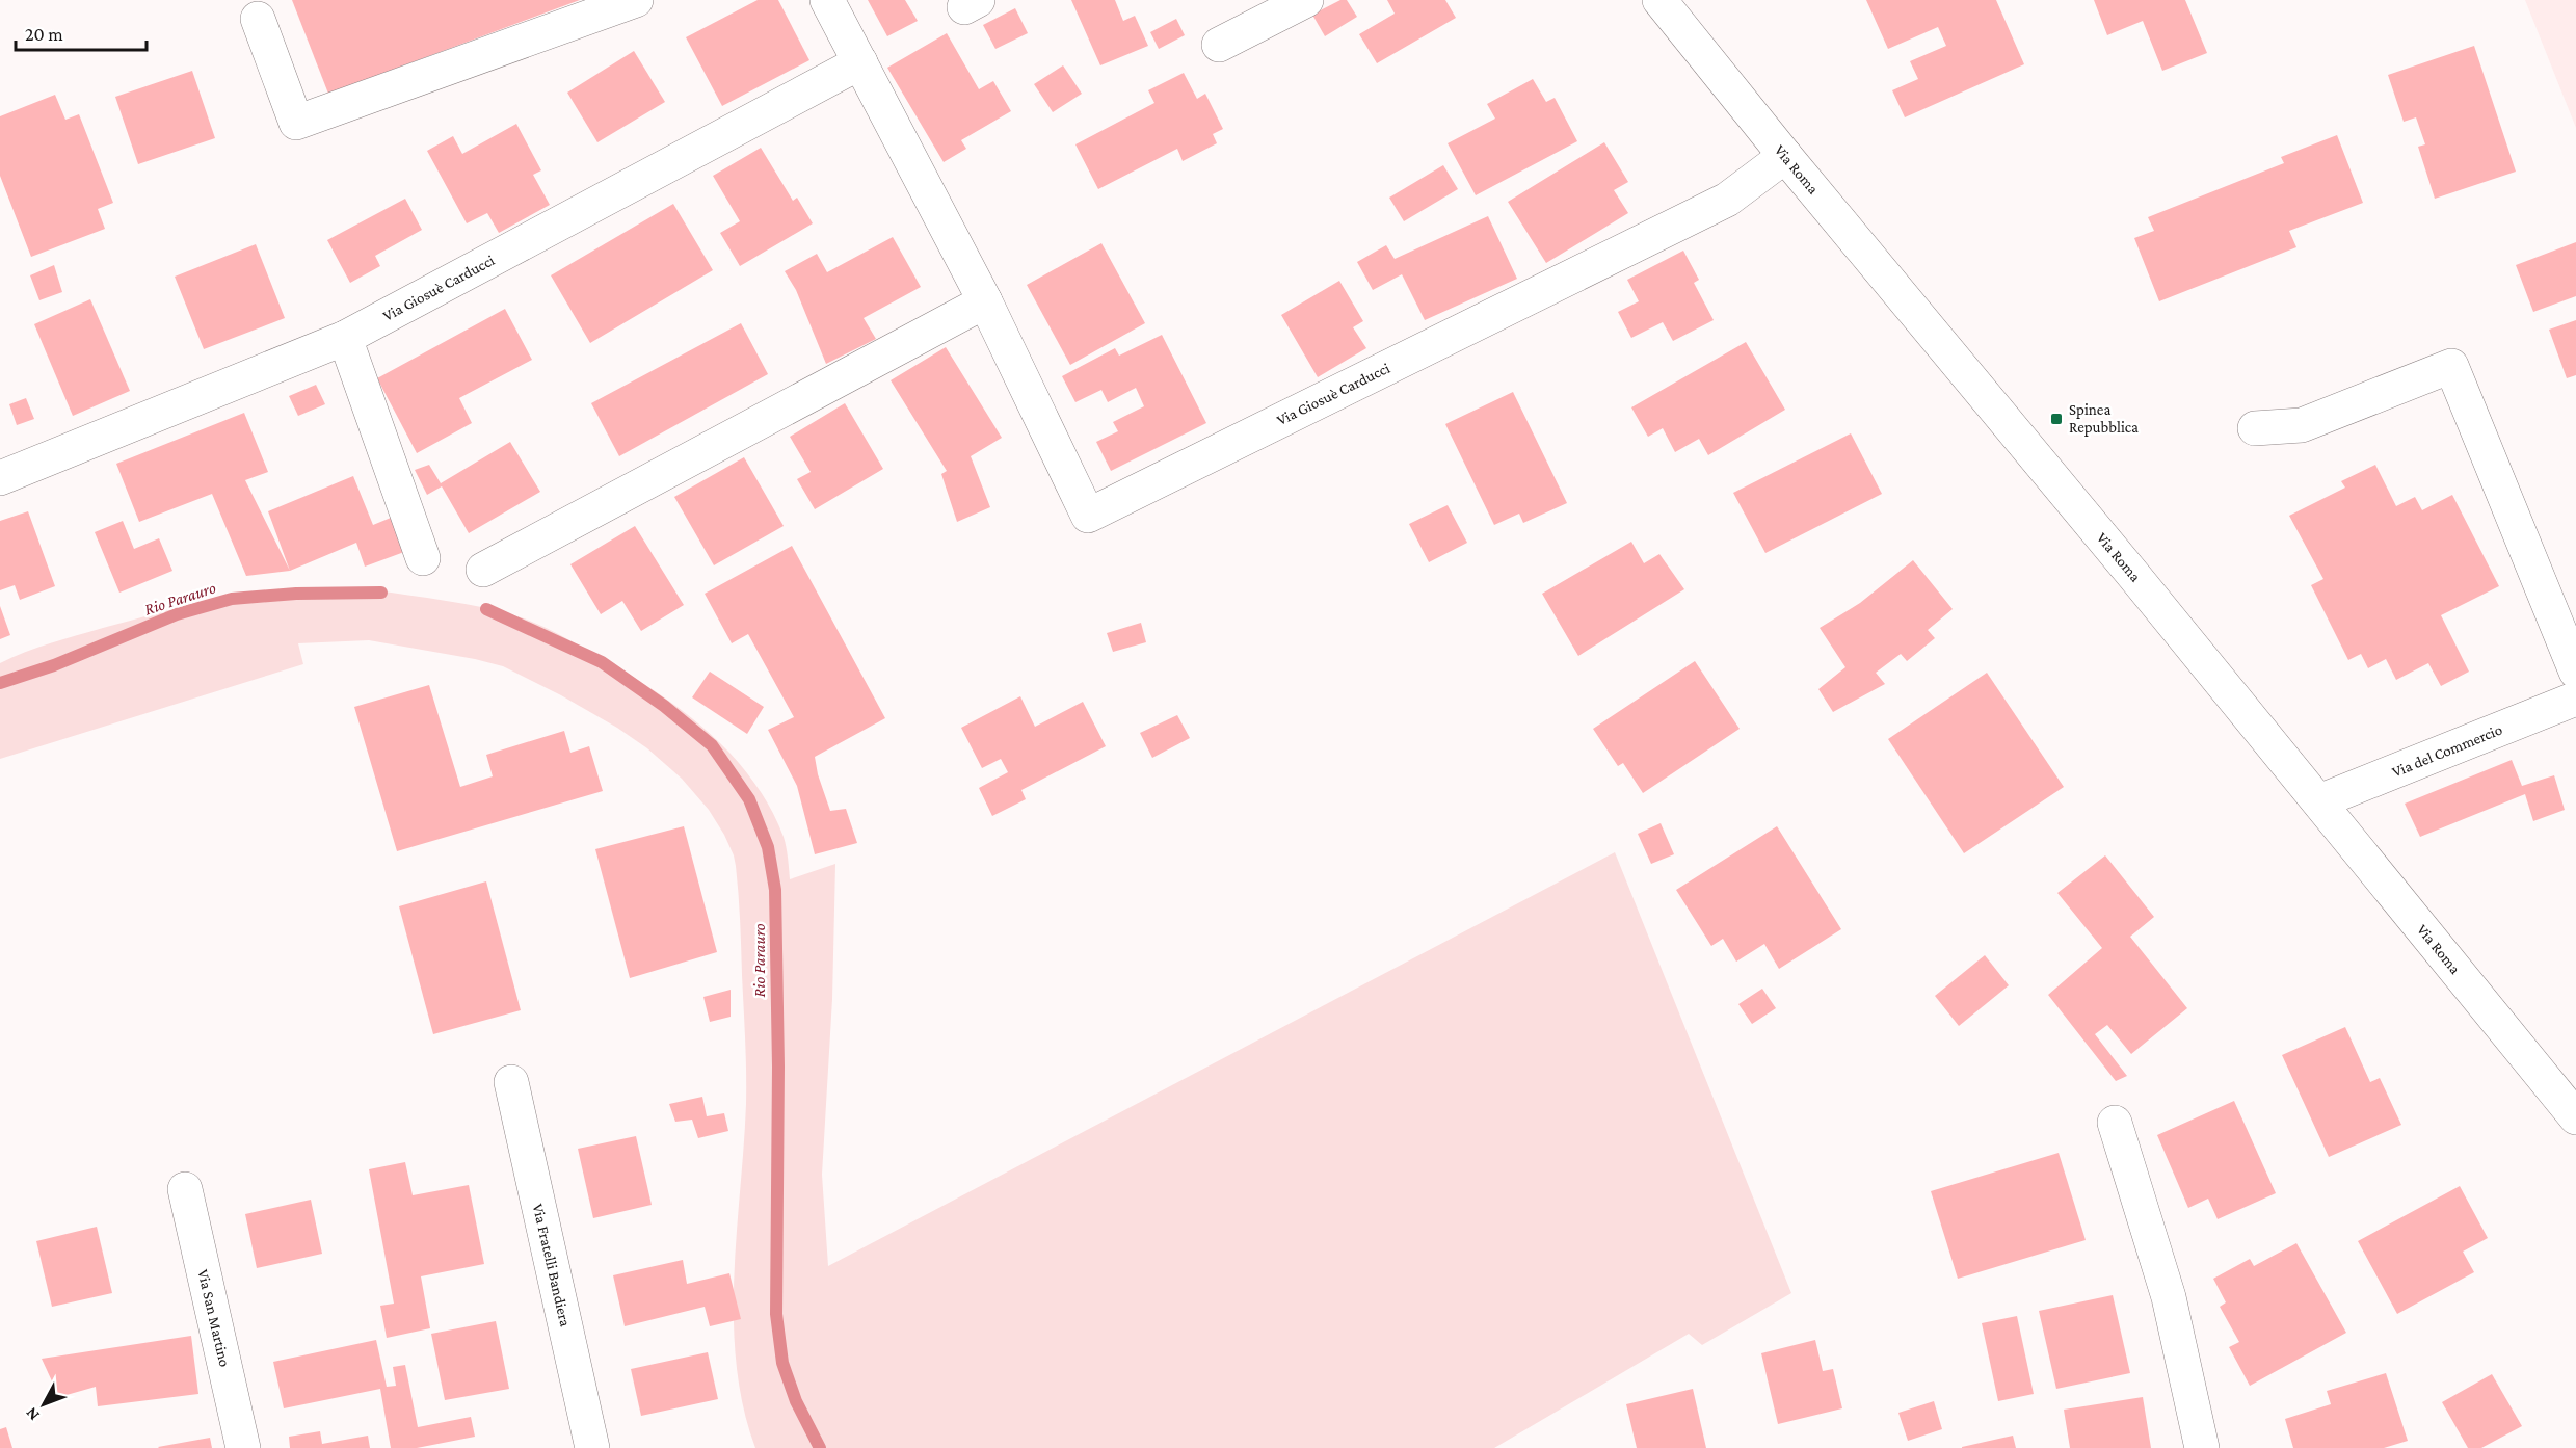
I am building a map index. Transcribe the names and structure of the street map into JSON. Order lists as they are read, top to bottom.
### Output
{
  "streets": {
    "street": [
      "Via Roma",
      "Via Giosuè Carducci",
      "Via del Commercio",
      "Via Fratelli Bandiera",
      "Via San Martino"
    ]
  },
  "crossings": [
    ["Via Roma", "Via Giosuè Carducci"],
    ["Via Roma", "Via del Commercio"]
  ],
  "water": ["Rio Parauro"],
  "places": {
    "transit": ["Spinea Repubblica"]
  },
  "scale_bar": "20 m",
  "north": "bottom left"
}
